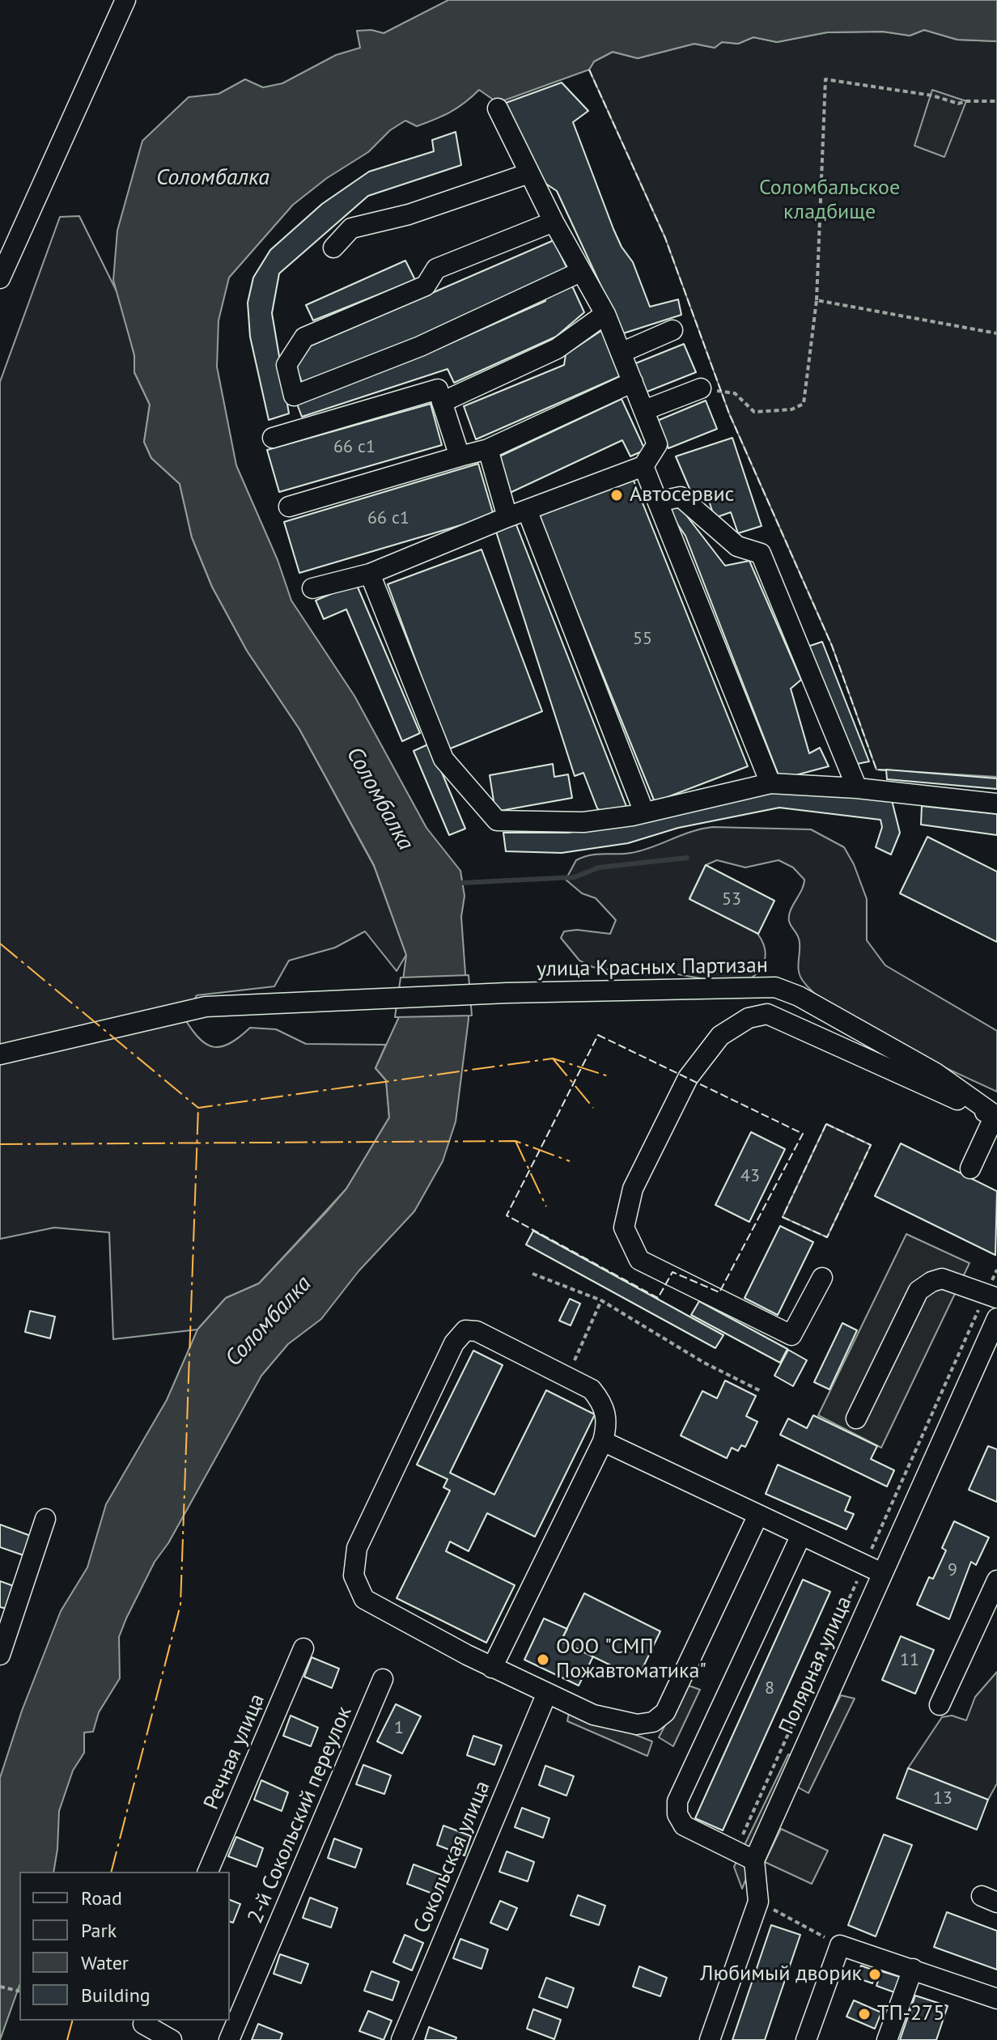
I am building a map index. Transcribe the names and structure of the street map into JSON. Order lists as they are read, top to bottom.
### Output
{
  "streets": {
    "street": [
      "улица Красных Партизан",
      "Полярная улица",
      "Речная улица",
      "2-й Сокольский переулок",
      "Сокольская улица"
    ]
  },
  "water": ["Соломбалка"],
  "parks": ["Соломбальское кладбище"],
  "places": [
    "Автосервис",
    "ООО \"СМП Пожавтоматика\"",
    "Любимый дворик",
    "ТП-275"
  ],
  "house_numbers": [
    "66 с1",
    "66 с1",
    "55",
    "53",
    "43",
    "9",
    "11",
    "8",
    "1",
    "13"
  ],
  "legend": [
    "Road",
    "Park",
    "Water",
    "Building"
  ]
}
